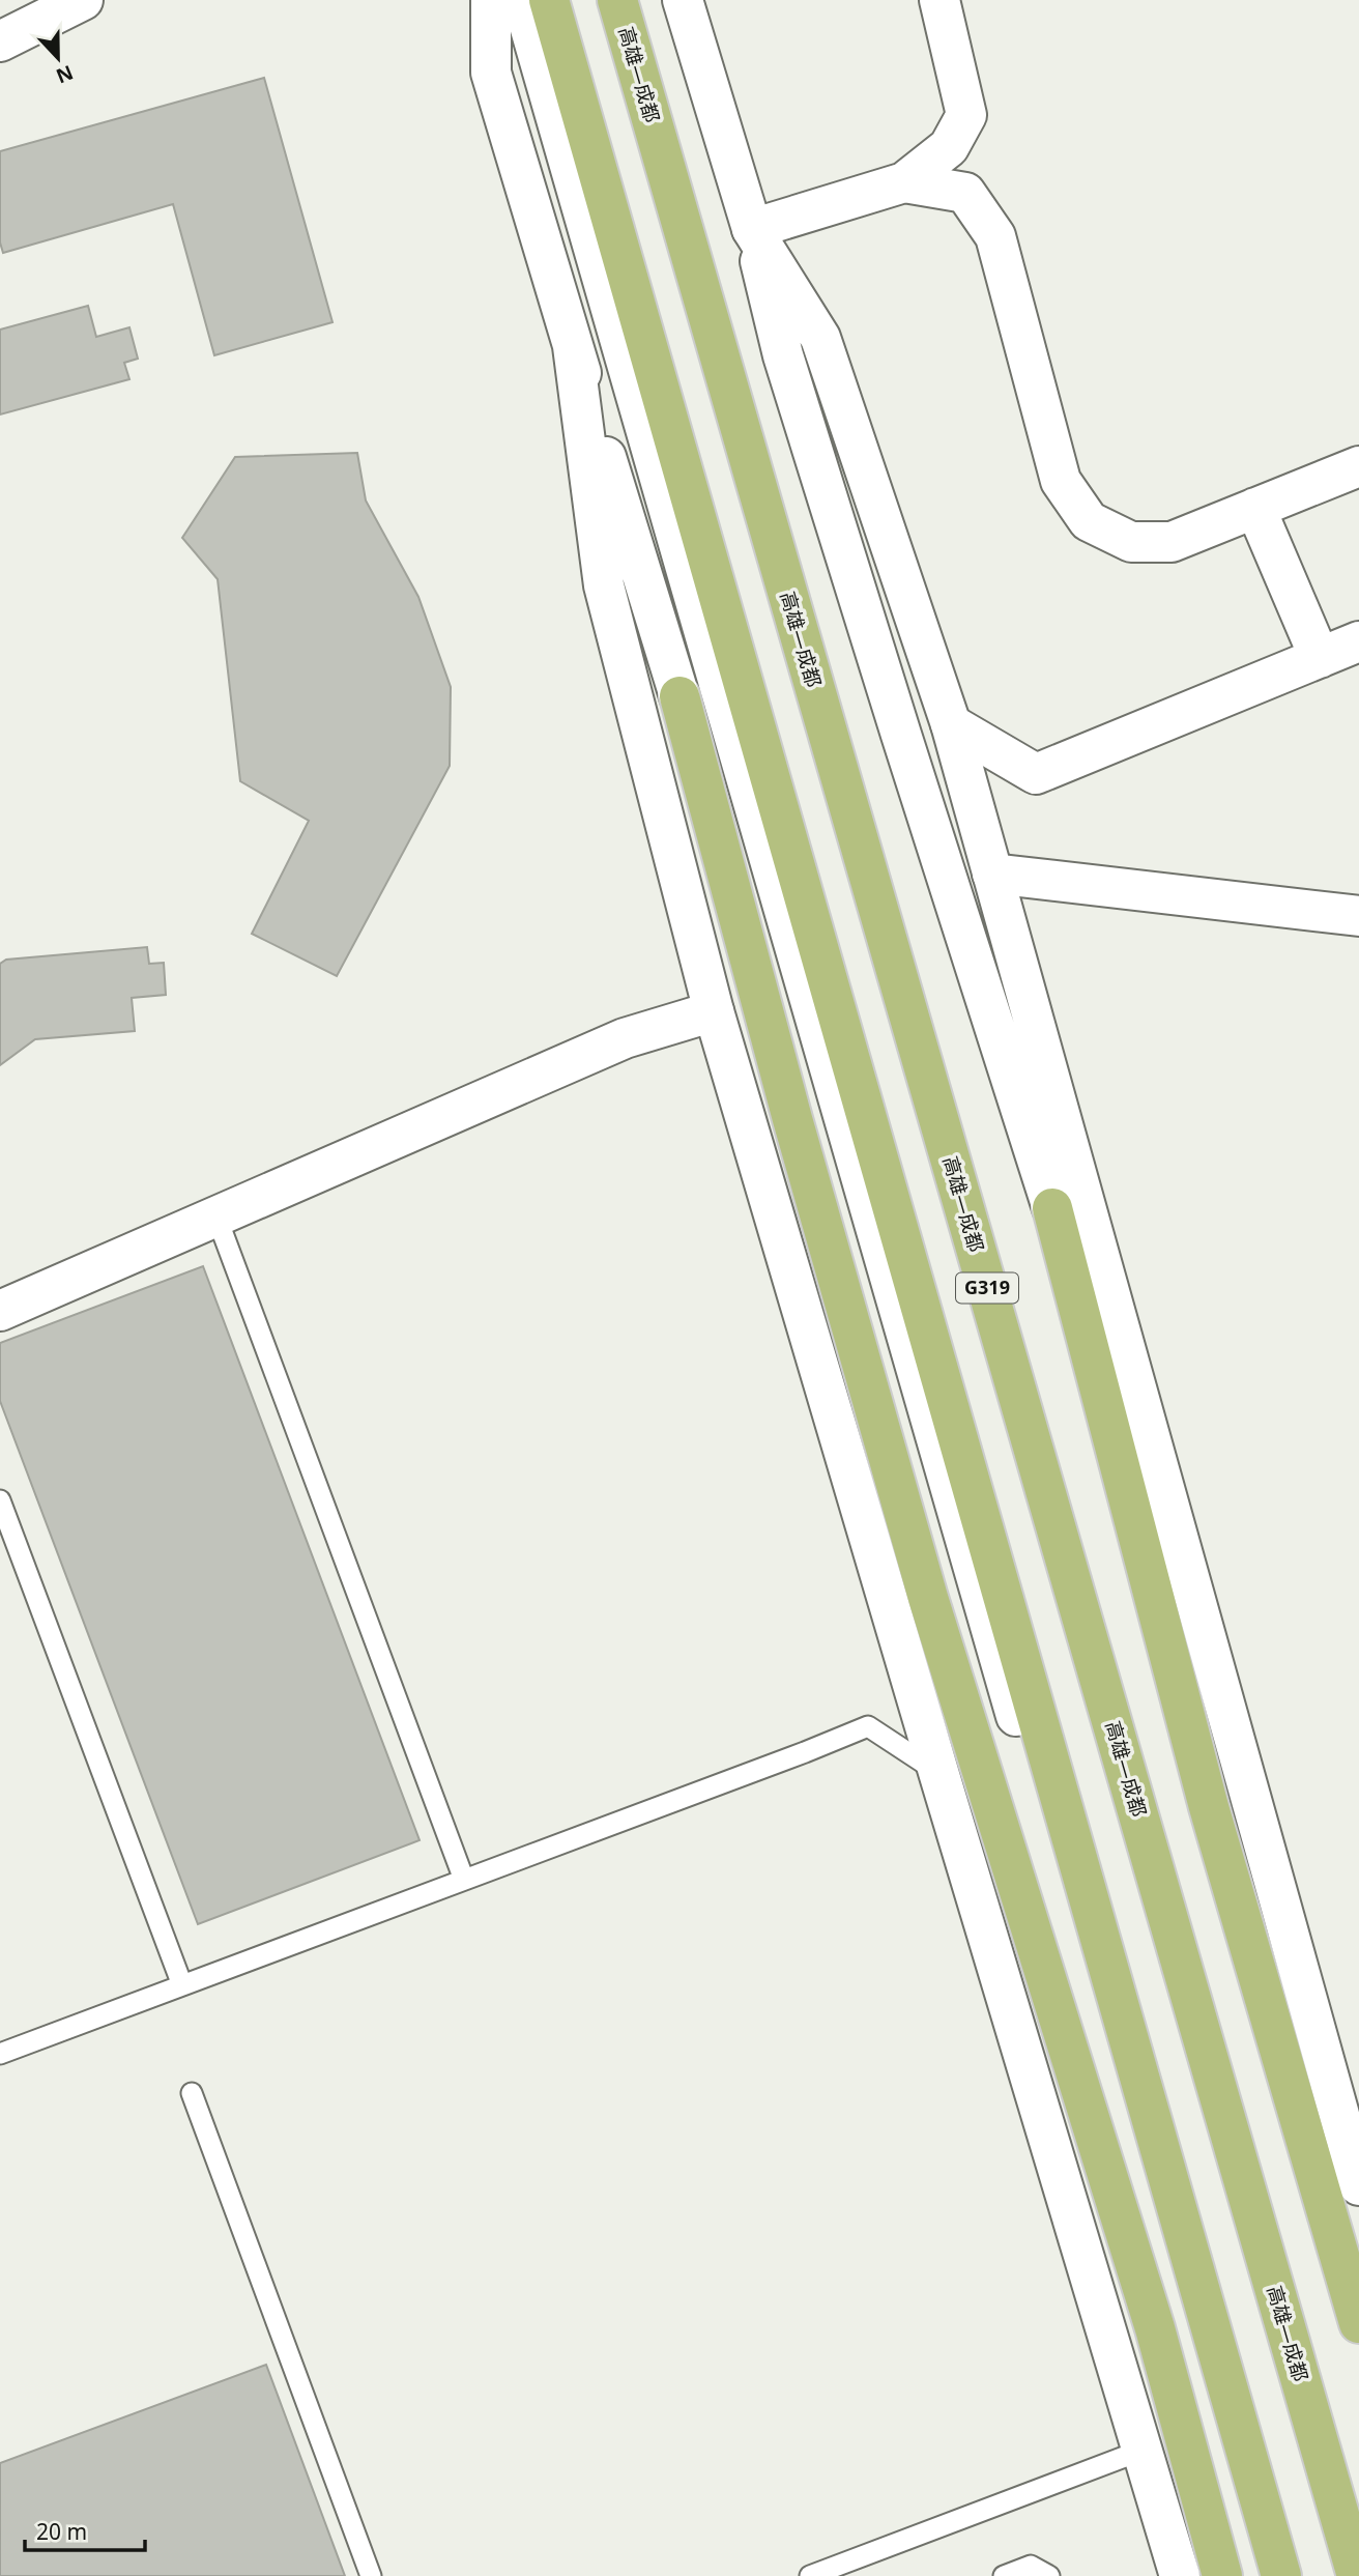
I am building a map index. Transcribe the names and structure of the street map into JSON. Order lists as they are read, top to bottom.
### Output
{
  "streets": {
    "highway": ["高雄—成都", "G319"]
  },
  "scale_bar": "20 m",
  "north": "bottom"
}
